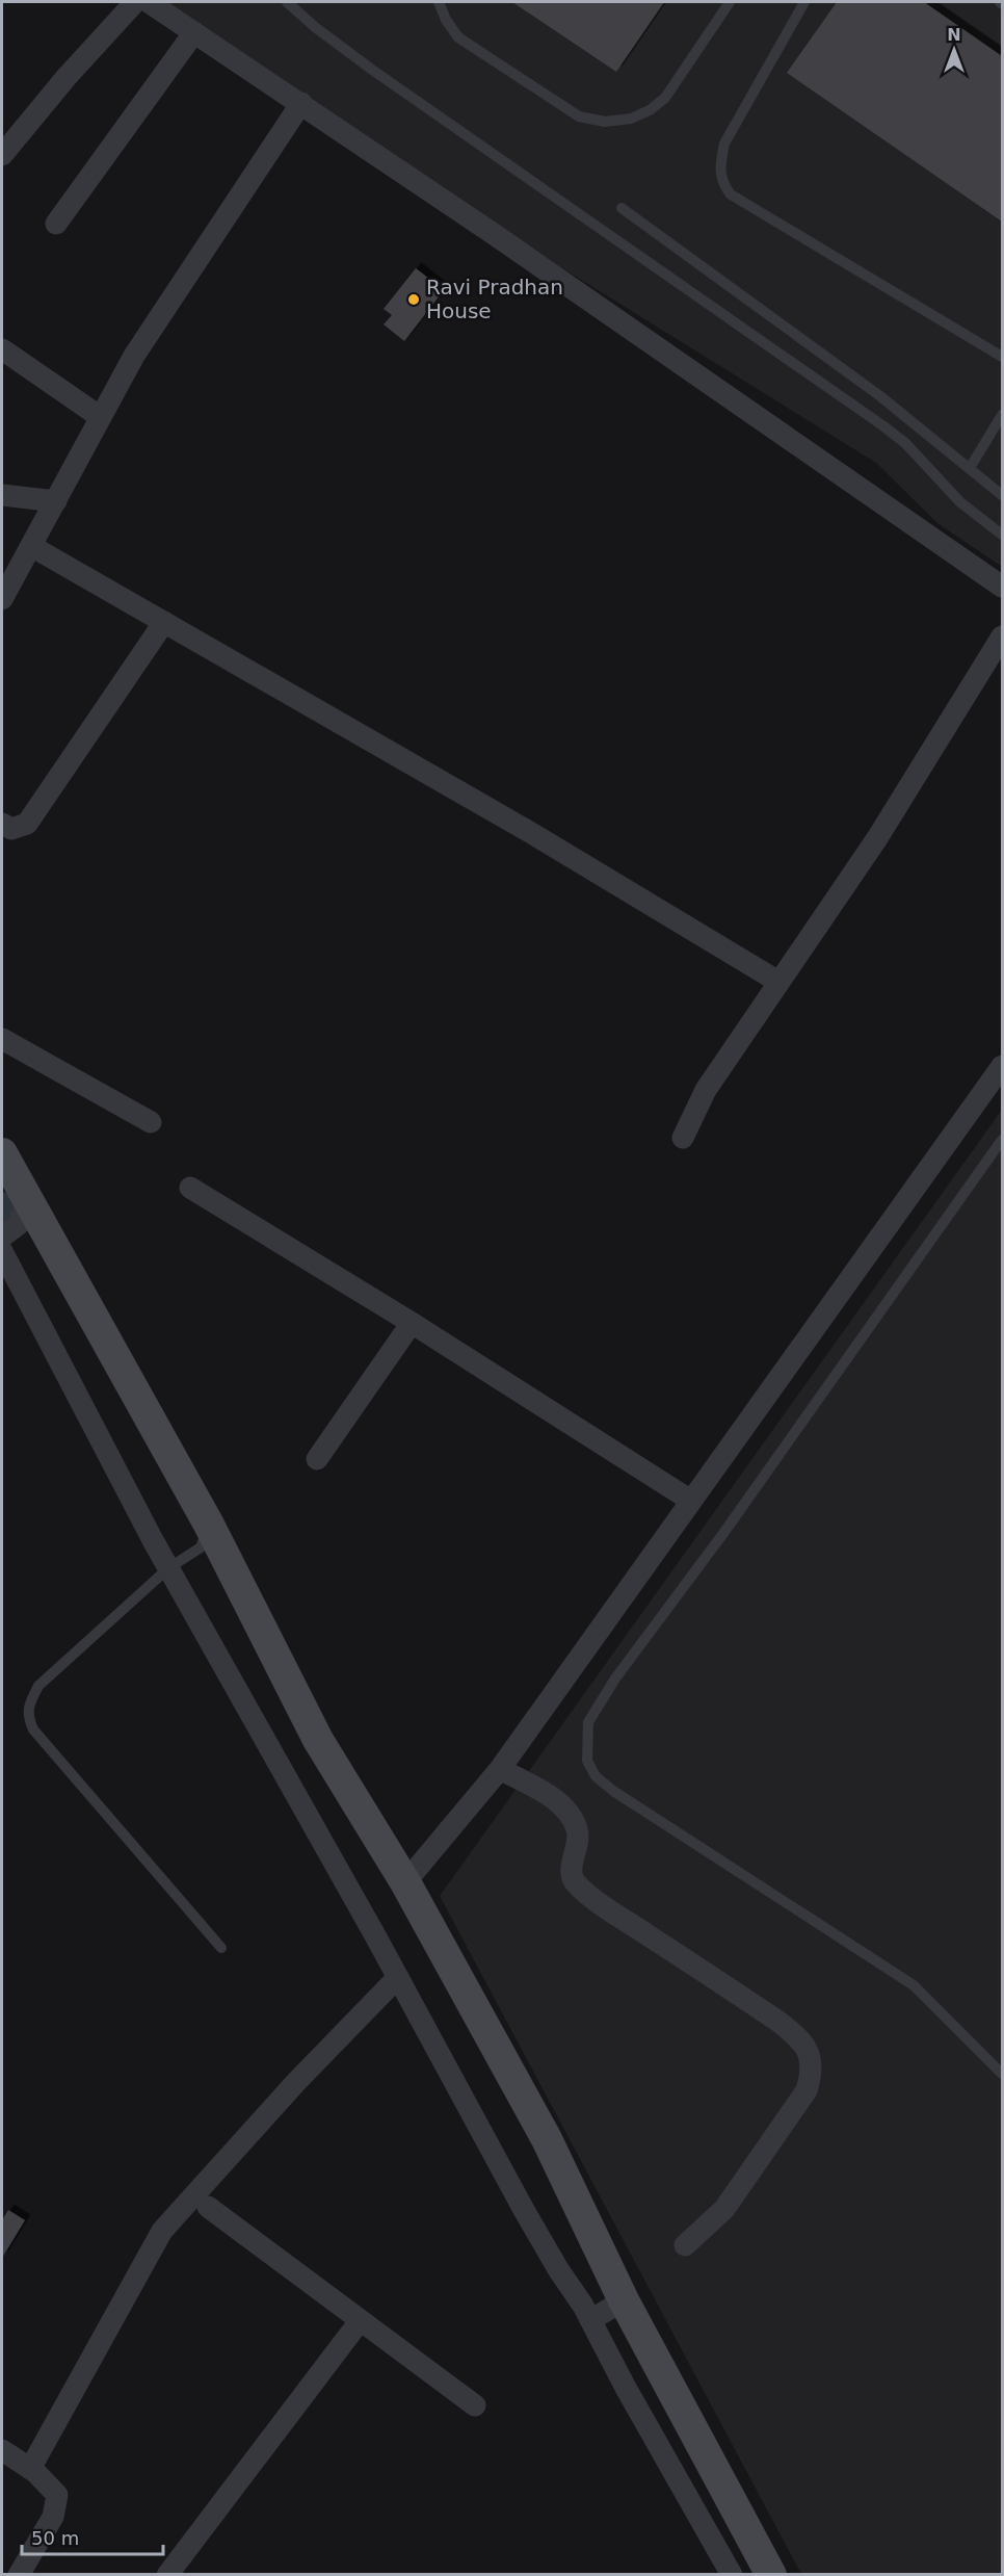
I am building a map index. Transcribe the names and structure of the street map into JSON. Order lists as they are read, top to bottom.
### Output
{
  "places": ["Ravi Pradhan House"],
  "scale_bar": "50 m",
  "north": "top"
}
